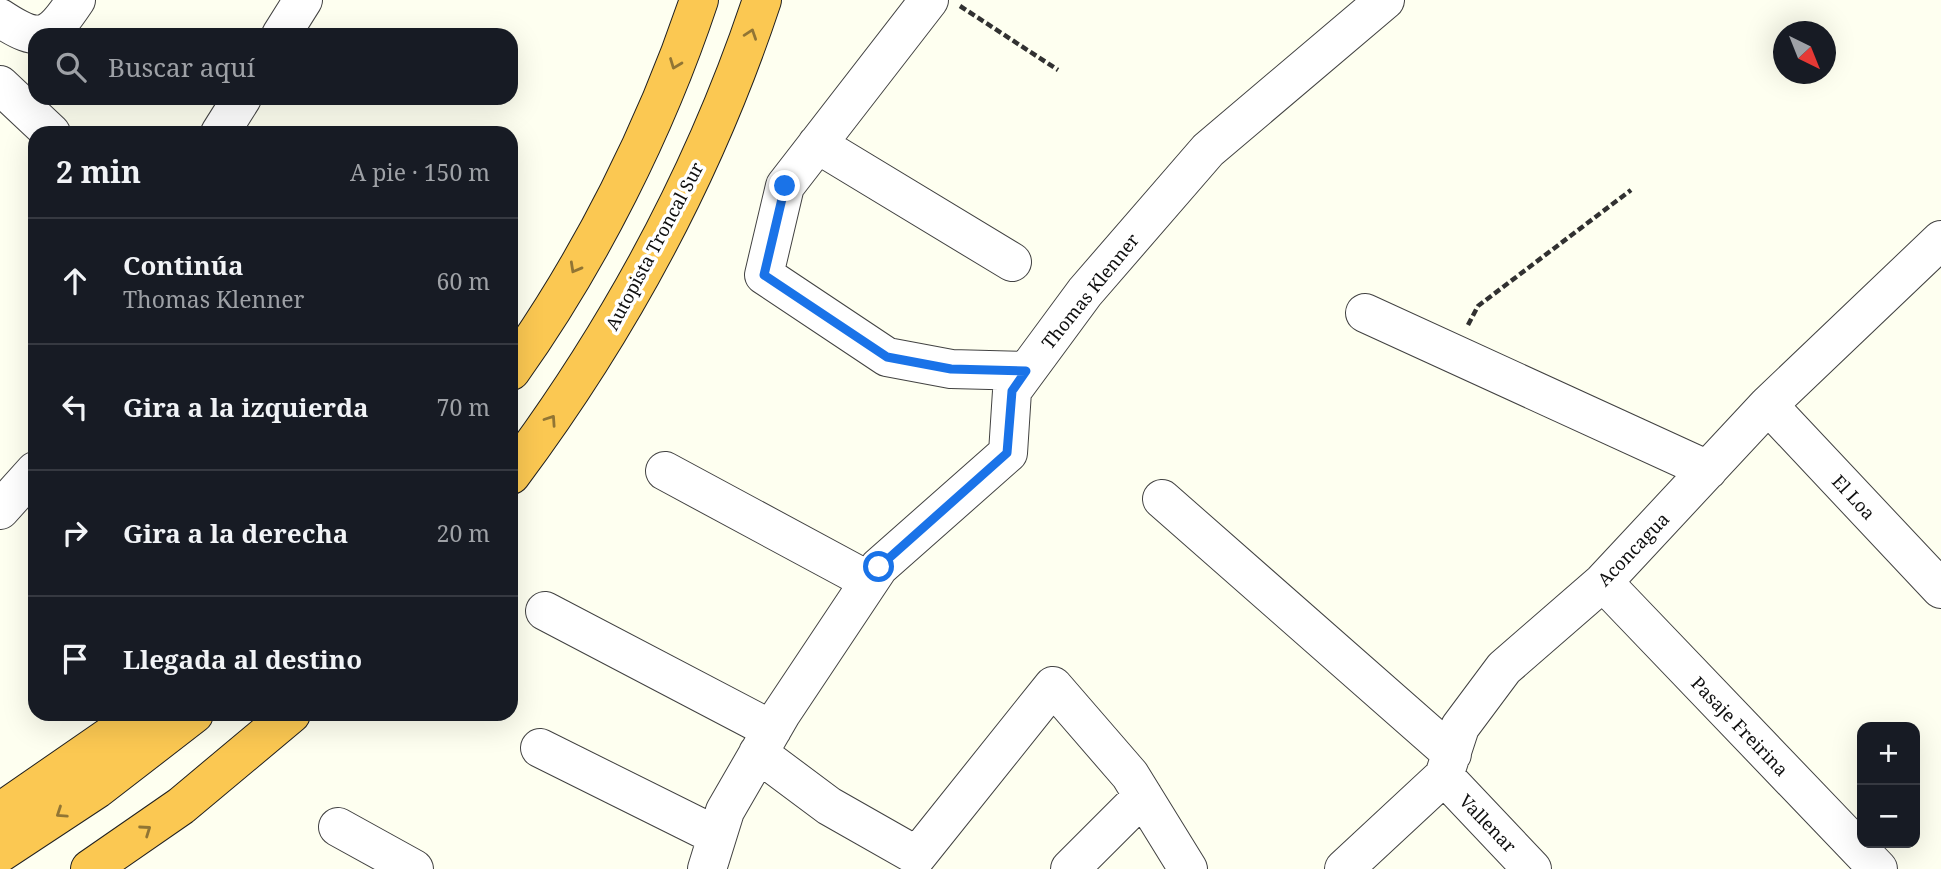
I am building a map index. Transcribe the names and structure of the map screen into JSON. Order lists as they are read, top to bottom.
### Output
{
  "streets": {
    "highway": ["Autopista Troncal Sur"],
    "street": [
      "Thomas Klenner",
      "El Loa",
      "Aconcagua",
      "Pasaje Freirina",
      "Vallenar"
    ]
  },
  "crossings": [
    ["El Loa", "Aconcagua"],
    ["Aconcagua", "Pasaje Freirina"],
    ["Aconcagua", "Vallenar"]
  ],
  "north": "bottom right",
  "page": {
    "search": "Buscar aquí",
    "heading": ["2 min", "A pie · 150 m"],
    "list": [
      ["Continúa", "Thomas Klenner", "60 m"],
      ["Gira a la izquierda", "70 m"],
      ["Gira a la derecha", "20 m"],
      "Llegada al destino"
    ],
    "map_buttons": ["+", "−"]
  }
}
